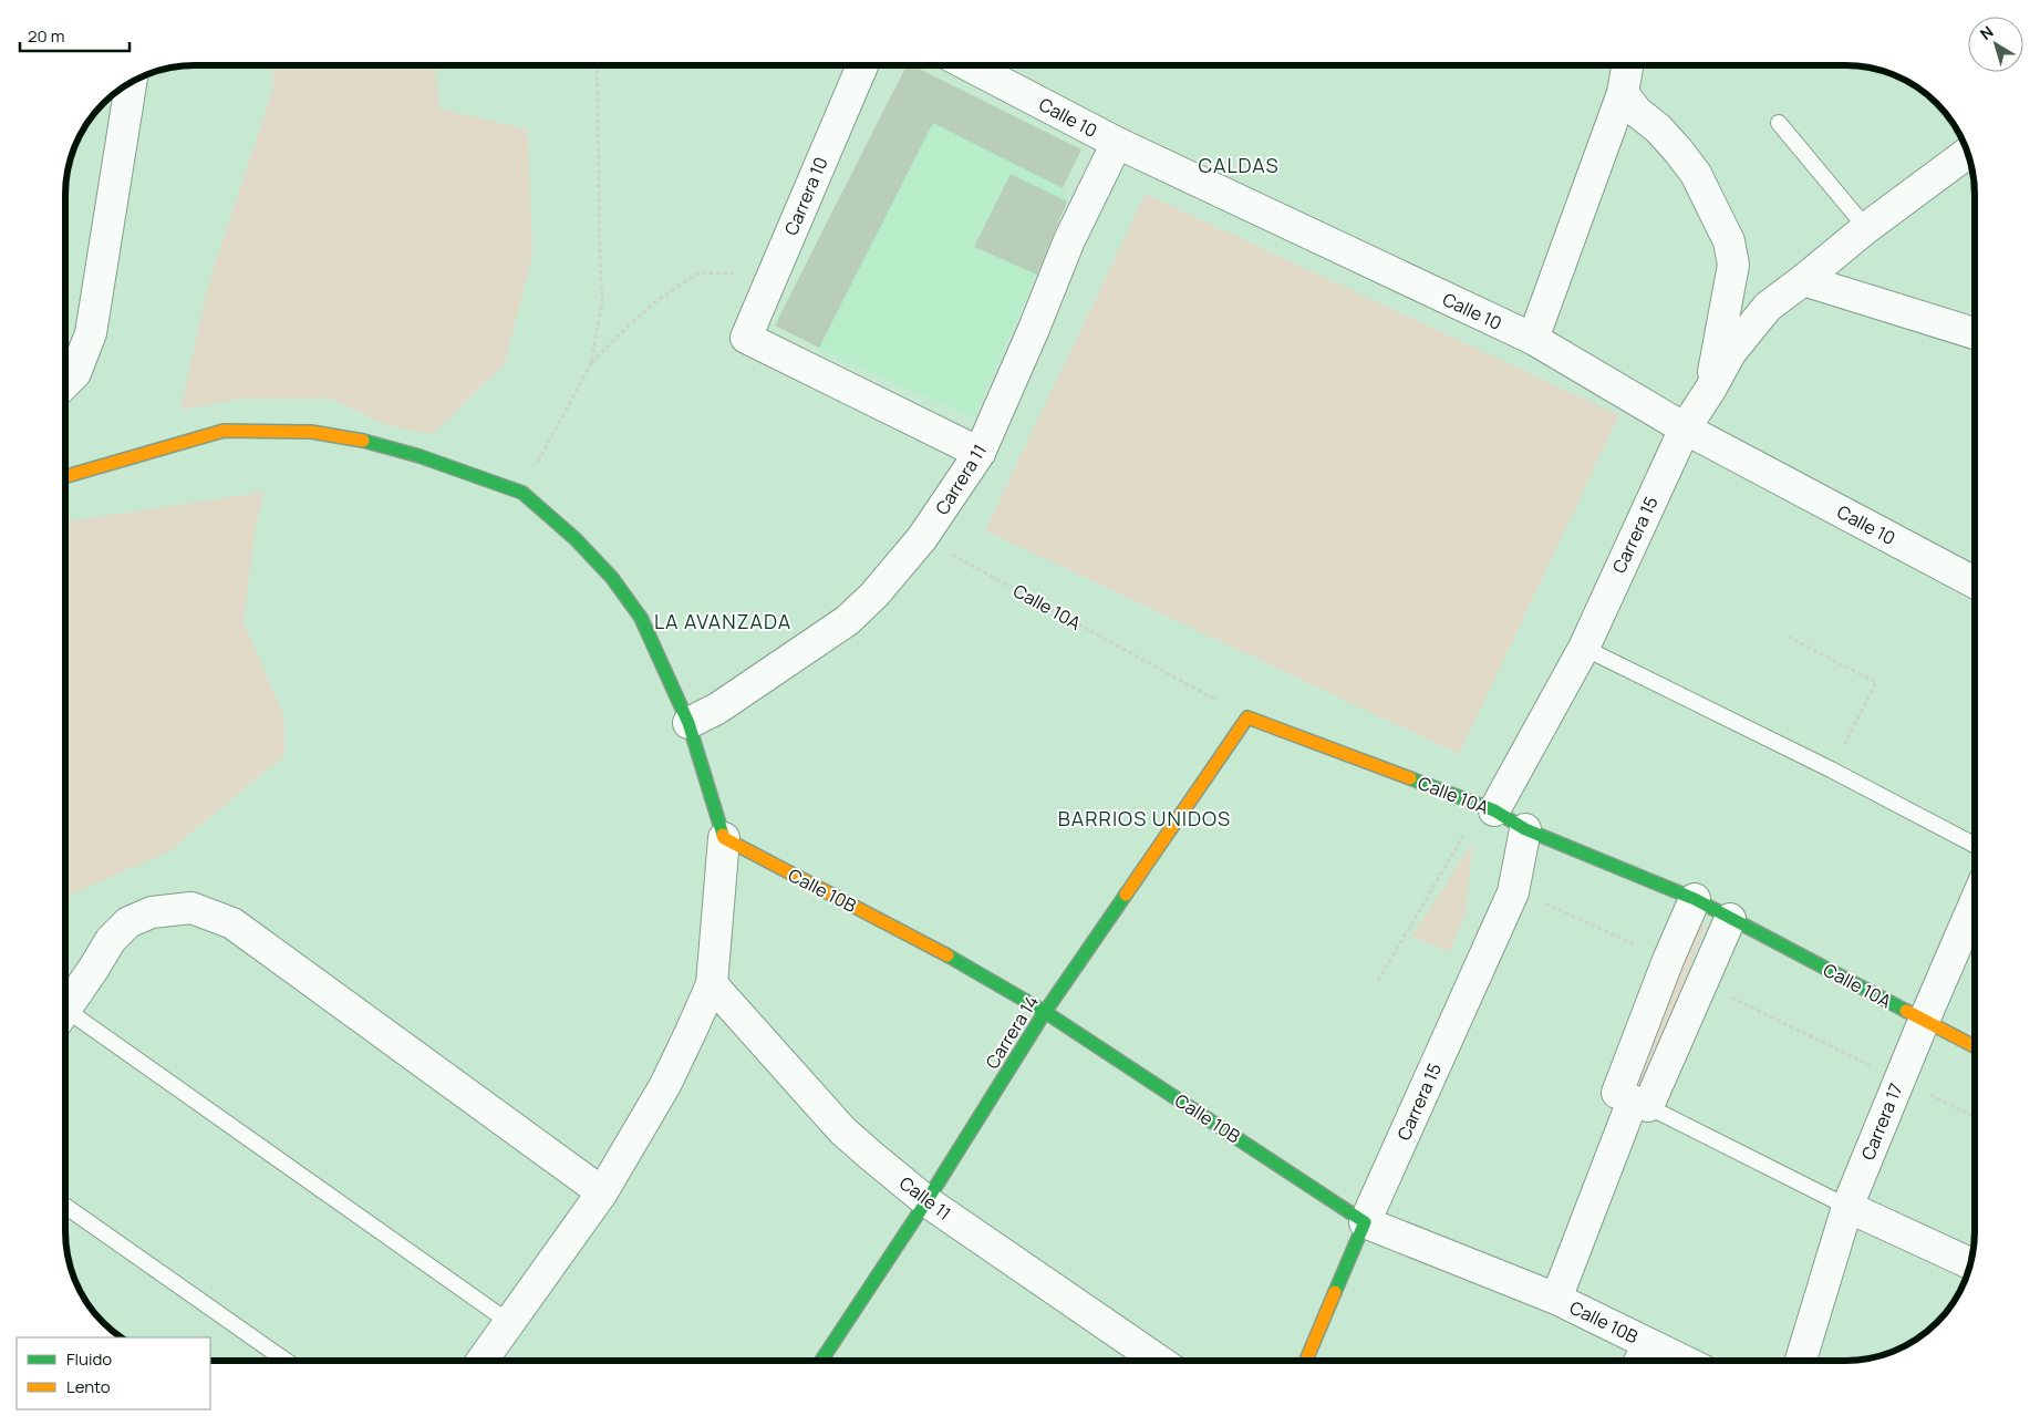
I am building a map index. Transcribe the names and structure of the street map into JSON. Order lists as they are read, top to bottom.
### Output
{
  "streets": {
    "main road": [
      "Carrera 15",
      "Calle 10A",
      "Calle 10B",
      "Carrera 14"
    ],
    "street": [
      "Calle 10",
      "Carrera 10",
      "Carrera 11",
      "Carrera 17",
      "Calle 11"
    ]
  },
  "crossings": [
    ["Calle 10", "Carrera 11"],
    ["Calle 10", "Carrera 15"],
    ["Carrera 10", "Carrera 11"],
    ["Carrera 11", "Calle 10A"],
    ["Carrera 15", "Calle 10A"],
    ["Carrera 15", "Calle 10B"],
    ["Calle 10A", "Carrera 14"],
    ["Calle 10A", "Carrera 17"],
    ["Calle 10B", "Carrera 14"],
    ["Carrera 14", "Calle 11"]
  ],
  "districts": ["CALDAS", "LA AVANZADA", "BARRIOS UNIDOS"],
  "legend": ["Fluido", "Lento"],
  "scale_bar": "20 m",
  "north": "top left"
}
